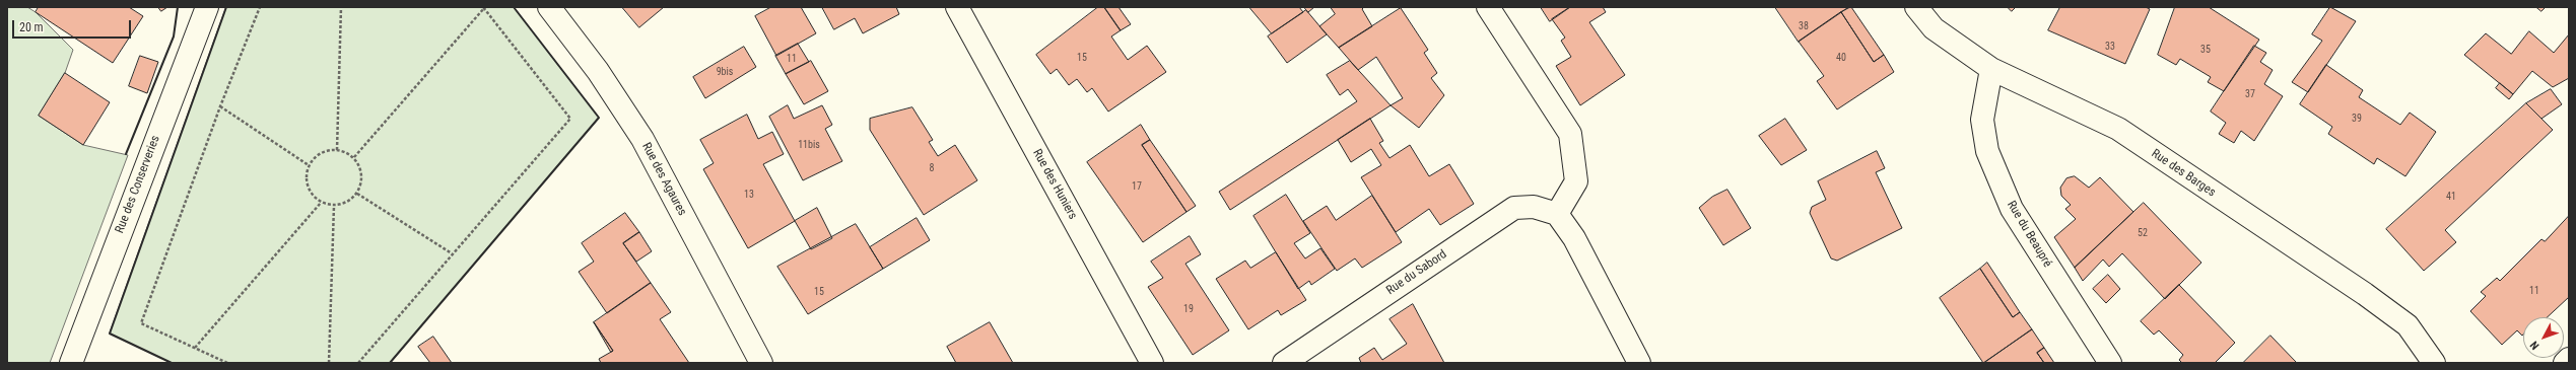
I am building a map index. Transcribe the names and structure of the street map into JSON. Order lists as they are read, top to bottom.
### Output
{
  "streets": {
    "street": [
      "Rue des Barges",
      "Rue des Agaures",
      "Rue des Conserveries",
      "Rue des Huniers",
      "Rue du Beaupré",
      "Rue du Sabord"
    ]
  },
  "crossings": [
    ["Rue des Barges", "Rue du Beaupré"]
  ],
  "house_numbers": [
    "38",
    "33",
    "35",
    "15",
    "40",
    "11",
    "9bis",
    "37",
    "39",
    "11bis",
    "8",
    "17",
    "13",
    "41",
    "52",
    "11",
    "15",
    "19"
  ],
  "scale_bar": "20 m",
  "north": "bottom left"
}
